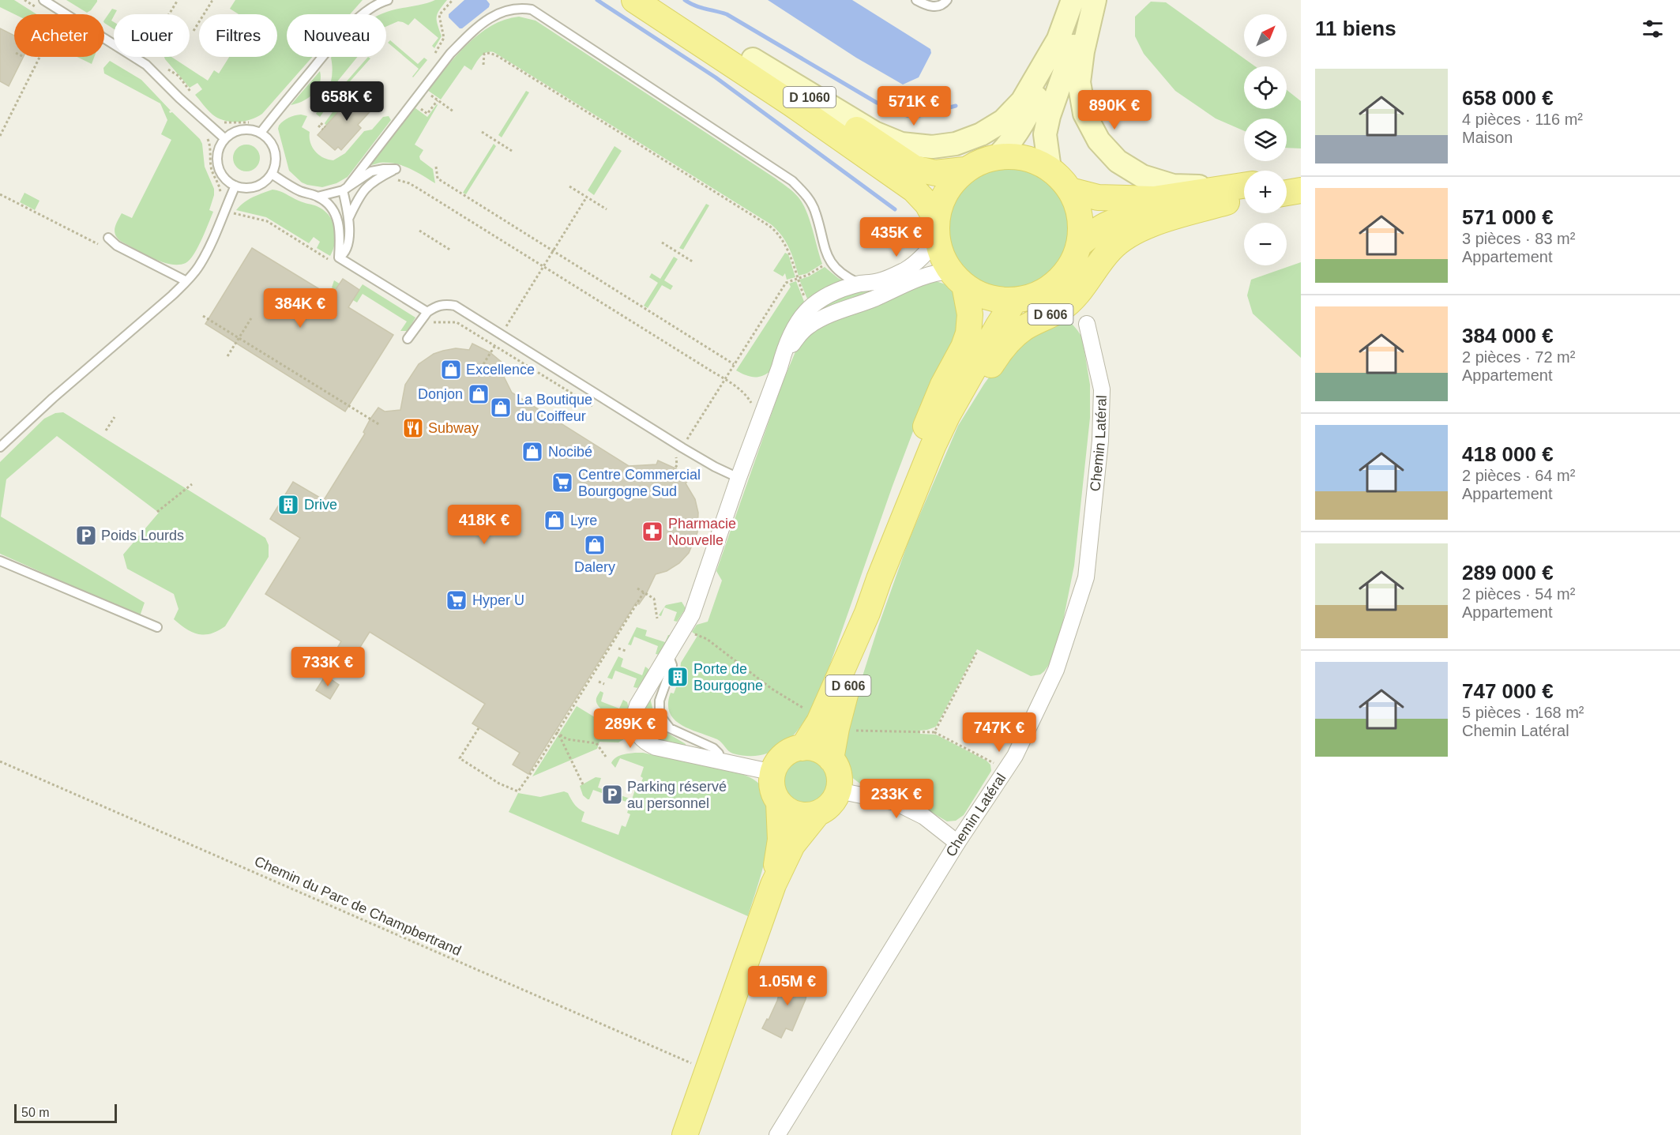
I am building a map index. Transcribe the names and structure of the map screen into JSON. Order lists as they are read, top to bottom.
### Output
{
  "streets": {
    "main road": ["D 1060", "D 606"],
    "street": ["Chemin Latéral"],
    "path": ["Chemin du Parc de Champbertrand"]
  },
  "crossings": [
    ["D 1060", "D 606"]
  ],
  "places": {
    "shop": [
      "Excellence",
      "Donjon",
      "La Boutique du Coiffeur",
      "Nocibé",
      "Lyre",
      "Dalery"
    ],
    "restaurant": ["Subway"],
    "supermarket": ["Centre Commercial Bourgogne Sud", "Hyper U"],
    "building": ["Drive", "Porte de Bourgogne"],
    "pharmacy": ["Pharmacie Nouvelle"],
    "parking": ["Poids Lourds", "Parking réservé au personnel"]
  },
  "scale_bar": "50 m",
  "north": "top right",
  "page": {
    "heading": "11 biens",
    "map_buttons": ["+", "−"],
    "chip": [
      "Acheter",
      "Louer",
      "Filtres",
      "Nouveau"
    ],
    "list": [
      {
        "name": "658 000 €",
        "note": "4 pièces · 116 m² · Maison"
      },
      {
        "name": "571 000 €",
        "note": "3 pièces · 83 m² · Appartement"
      },
      {
        "name": "384 000 €",
        "note": "2 pièces · 72 m² · Appartement"
      },
      {
        "name": "418 000 €",
        "note": "2 pièces · 64 m² · Appartement"
      },
      {
        "name": "289 000 €",
        "note": "2 pièces · 54 m² · Appartement"
      },
      {
        "name": "747 000 €",
        "note": "5 pièces · 168 m² · Chemin Latéral"
      }
    ],
    "price": [
      "658K €",
      "571K €",
      "890K €",
      "435K €",
      "384K €",
      "418K €",
      "733K €",
      "289K €",
      "747K €",
      "233K €",
      "1.05M €"
    ],
    "scale": "50 m"
  }
}
